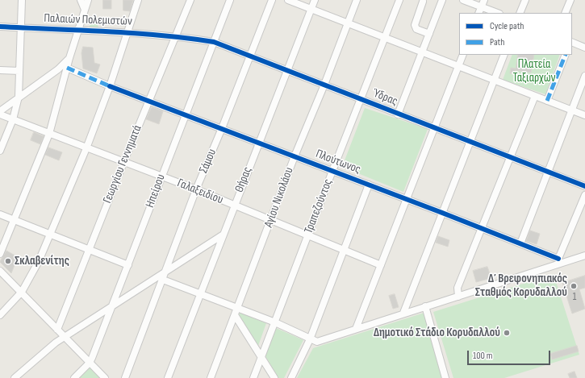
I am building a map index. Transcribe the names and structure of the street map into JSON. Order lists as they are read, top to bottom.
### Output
{
  "streets": {
    "street": [
      "Παλαιών Πολεμιστών",
      "Ύδρας",
      "Σάμου",
      "Πλούτωνος",
      "Γεωργίου Γεννηματά",
      "Θήρας",
      "Ηπείρου",
      "Γαλαξειδίου",
      "Αγίου Νικολάου",
      "Τραπεζούντος"
    ]
  },
  "crossings": [
    ["Παλαιών Πολεμιστών", "Ύδρας"],
    ["Παλαιών Πολεμιστών", "Γεωργίου Γεννηματά"],
    ["Ύδρας", "Σάμου"],
    ["Ύδρας", "Γεωργίου Γεννηματά"],
    ["Ύδρας", "Θήρας"],
    ["Ύδρας", "Ηπείρου"],
    ["Ύδρας", "Αγίου Νικολάου"],
    ["Ύδρας", "Τραπεζούντος"],
    ["Σάμου", "Πλούτωνος"],
    ["Σάμου", "Γαλαξειδίου"],
    ["Πλούτωνος", "Γεωργίου Γεννηματά"],
    ["Πλούτωνος", "Θήρας"],
    ["Πλούτωνος", "Ηπείρου"],
    ["Πλούτωνος", "Αγίου Νικολάου"],
    ["Πλούτωνος", "Τραπεζούντος"],
    ["Γεωργίου Γεννηματά", "Γαλαξειδίου"],
    ["Θήρας", "Γαλαξειδίου"],
    ["Ηπείρου", "Γαλαξειδίου"],
    ["Γαλαξειδίου", "Αγίου Νικολάου"],
    ["Γαλαξειδίου", "Τραπεζούντος"]
  ],
  "parks": ["Πλατεία Ταξιαρχών"],
  "places": ["Σκλαβενίτης", "Δ΄ Βρεφονηπιακός Σταθμός Κορυδαλλού", "Δημοτικό Στάδιο Κορυδαλλού"],
  "house_numbers": ["1"],
  "legend": ["Cycle path", "Path"],
  "scale_bar": "100 m"
}
